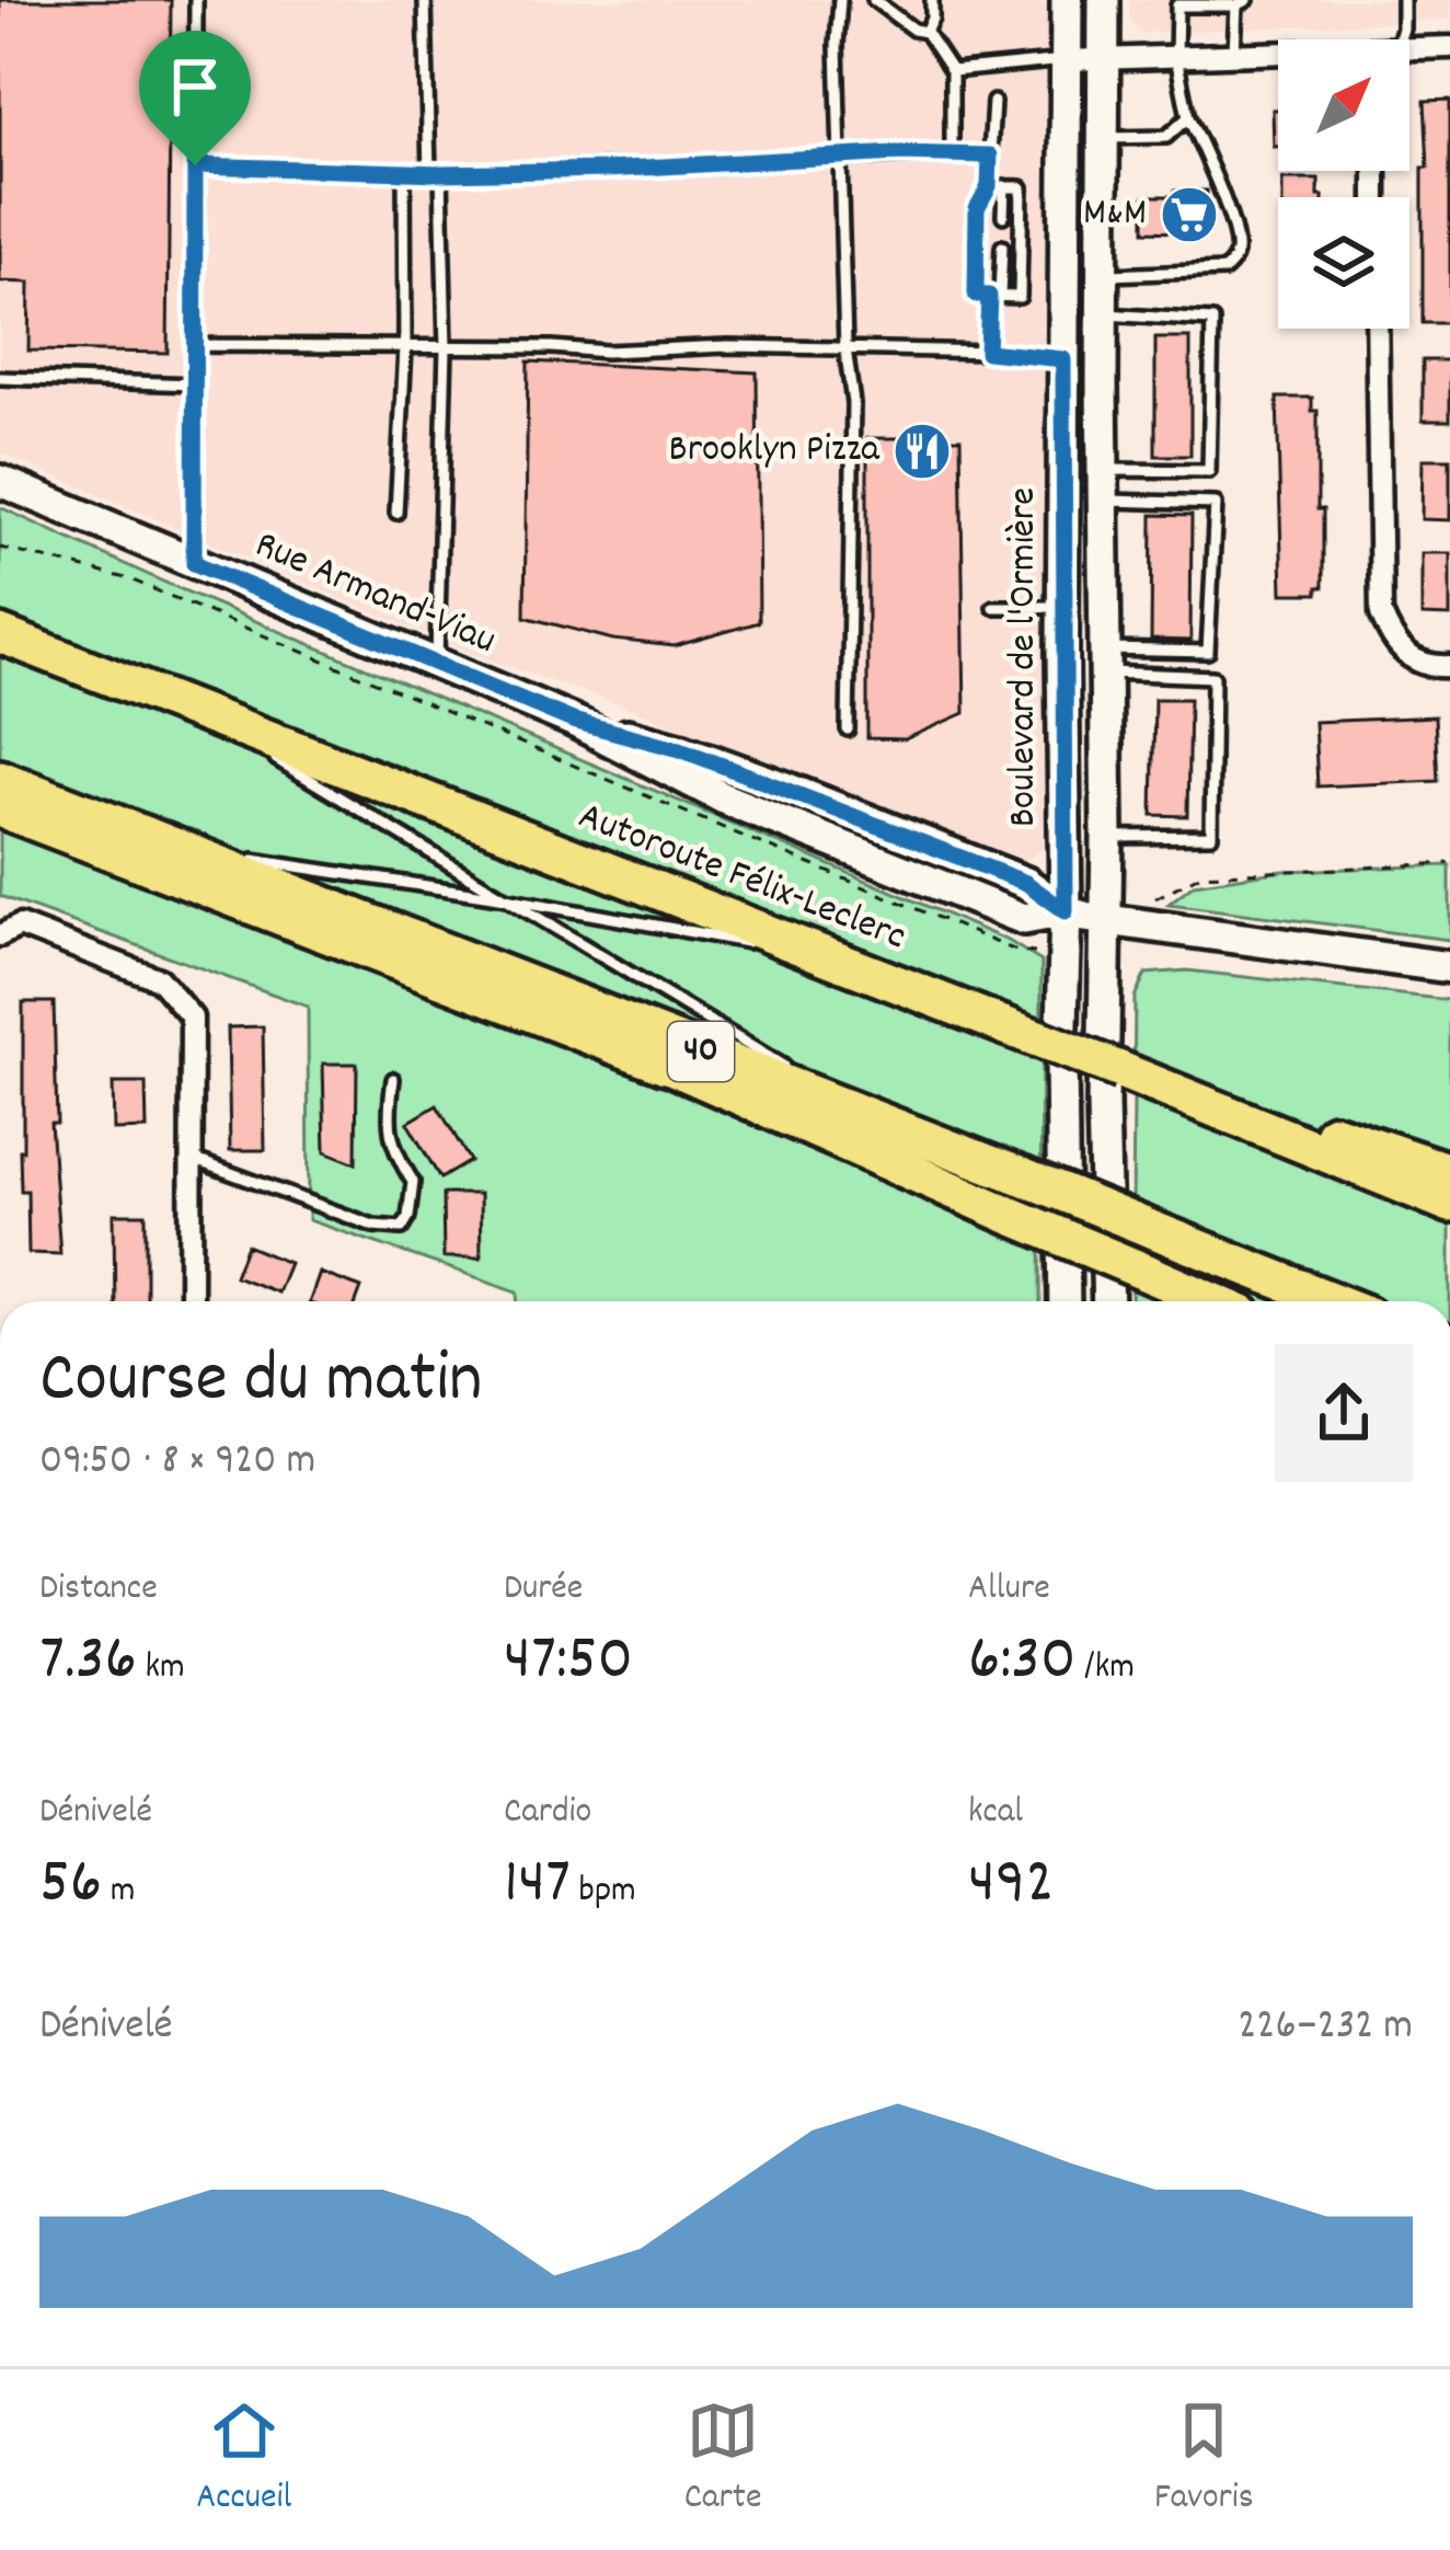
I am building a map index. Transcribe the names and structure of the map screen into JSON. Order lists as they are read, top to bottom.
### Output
{
  "streets": {
    "highway": ["Autoroute Félix-Leclerc", "40"],
    "main road": ["Rue Armand-Viau", "Boulevard de l'Ormière"]
  },
  "crossings": [
    ["Rue Armand-Viau", "Boulevard de l'Ormière"]
  ],
  "places": {
    "supermarket": ["M&M"],
    "restaurant": ["Brooklyn Pizza"]
  },
  "north": "top right",
  "page": {
    "heading": ["Course du matin", "09:50 · 8 × 920 m"],
    "stats": [
      ["Distance", "7.36 km"],
      ["Durée", "47:50"],
      ["Allure", "6:30 /km"],
      ["Dénivelé", "56 m"],
      ["Cardio", "147 bpm"],
      ["kcal", "492"]
    ],
    "chart": ["Dénivelé", "226–232 m"],
    "tabs": ["Accueil", "Carte", "Favoris"]
  }
}
